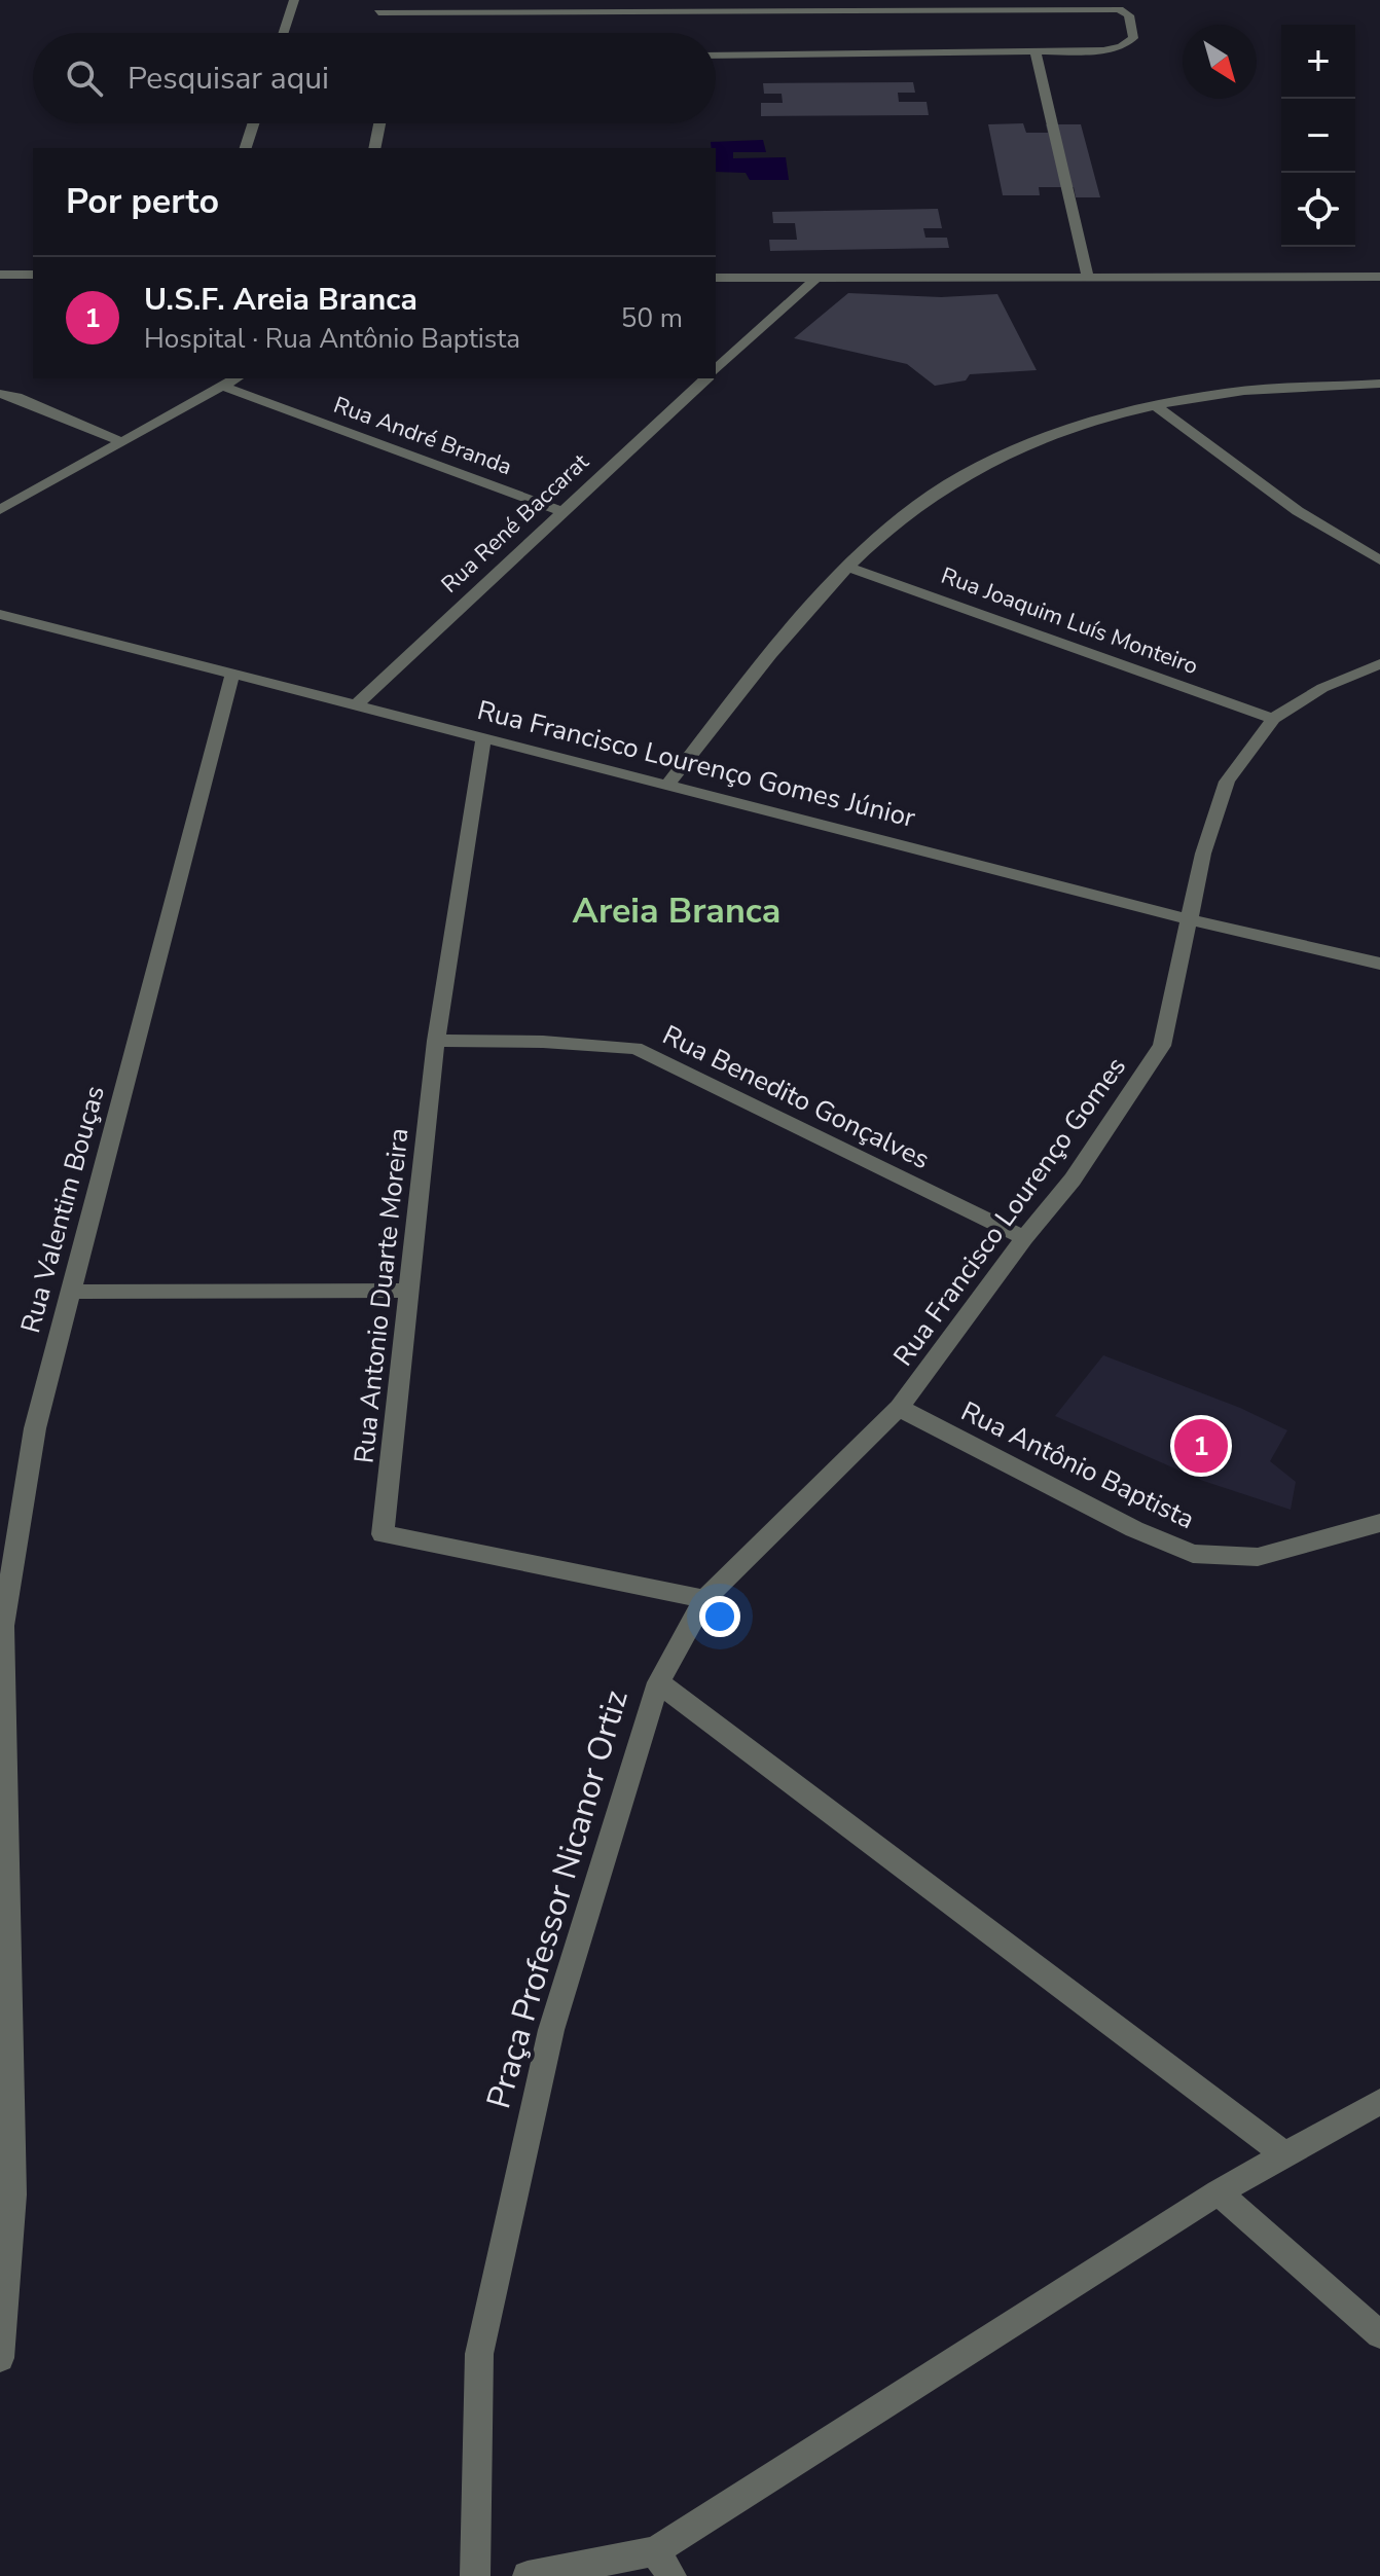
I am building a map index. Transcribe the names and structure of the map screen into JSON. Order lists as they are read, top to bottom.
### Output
{
  "streets": {
    "street": [
      "Rua André Branda",
      "Rua René Baccarat",
      "Rua Joaquim Luís Monteiro",
      "Rua Francisco Lourenço Gomes Júnior",
      "Rua Benedito Gonçalves",
      "Rua Valentim Bouças",
      "Rua Francisco Lourenço Gomes",
      "Rua Antonio Duarte Moreira",
      "Rua Antônio Baptista",
      "Praça Professor Nicanor Ortiz"
    ]
  },
  "crossings": [
    ["Rua André Branda", "Rua René Baccarat"],
    ["Rua René Baccarat", "Rua Francisco Lourenço Gomes Júnior"],
    ["Rua Joaquim Luís Monteiro", "Rua Francisco Lourenço Gomes"],
    ["Rua Francisco Lourenço Gomes Júnior", "Rua Valentim Bouças"],
    ["Rua Francisco Lourenço Gomes Júnior", "Rua Francisco Lourenço Gomes"],
    ["Rua Francisco Lourenço Gomes Júnior", "Rua Antonio Duarte Moreira"],
    ["Rua Benedito Gonçalves", "Rua Francisco Lourenço Gomes"],
    ["Rua Benedito Gonçalves", "Rua Antonio Duarte Moreira"],
    ["Rua Francisco Lourenço Gomes", "Rua Antonio Duarte Moreira"],
    ["Rua Francisco Lourenço Gomes", "Rua Antônio Baptista"],
    ["Rua Francisco Lourenço Gomes", "Praça Professor Nicanor Ortiz"],
    ["Rua Antonio Duarte Moreira", "Praça Professor Nicanor Ortiz"]
  ],
  "districts": ["Areia Branca"],
  "north": "bottom right",
  "page": {
    "map_buttons": ["+", "−"],
    "search": "Pesquisar aqui",
    "heading": "Por perto",
    "list": [
      {
        "mark": "1",
        "name": "U.S.F. Areia Branca",
        "note": "Hospital · Rua Antônio Baptista",
        "value": "50 m"
      }
    ],
    "pins": "1"
  }
}
